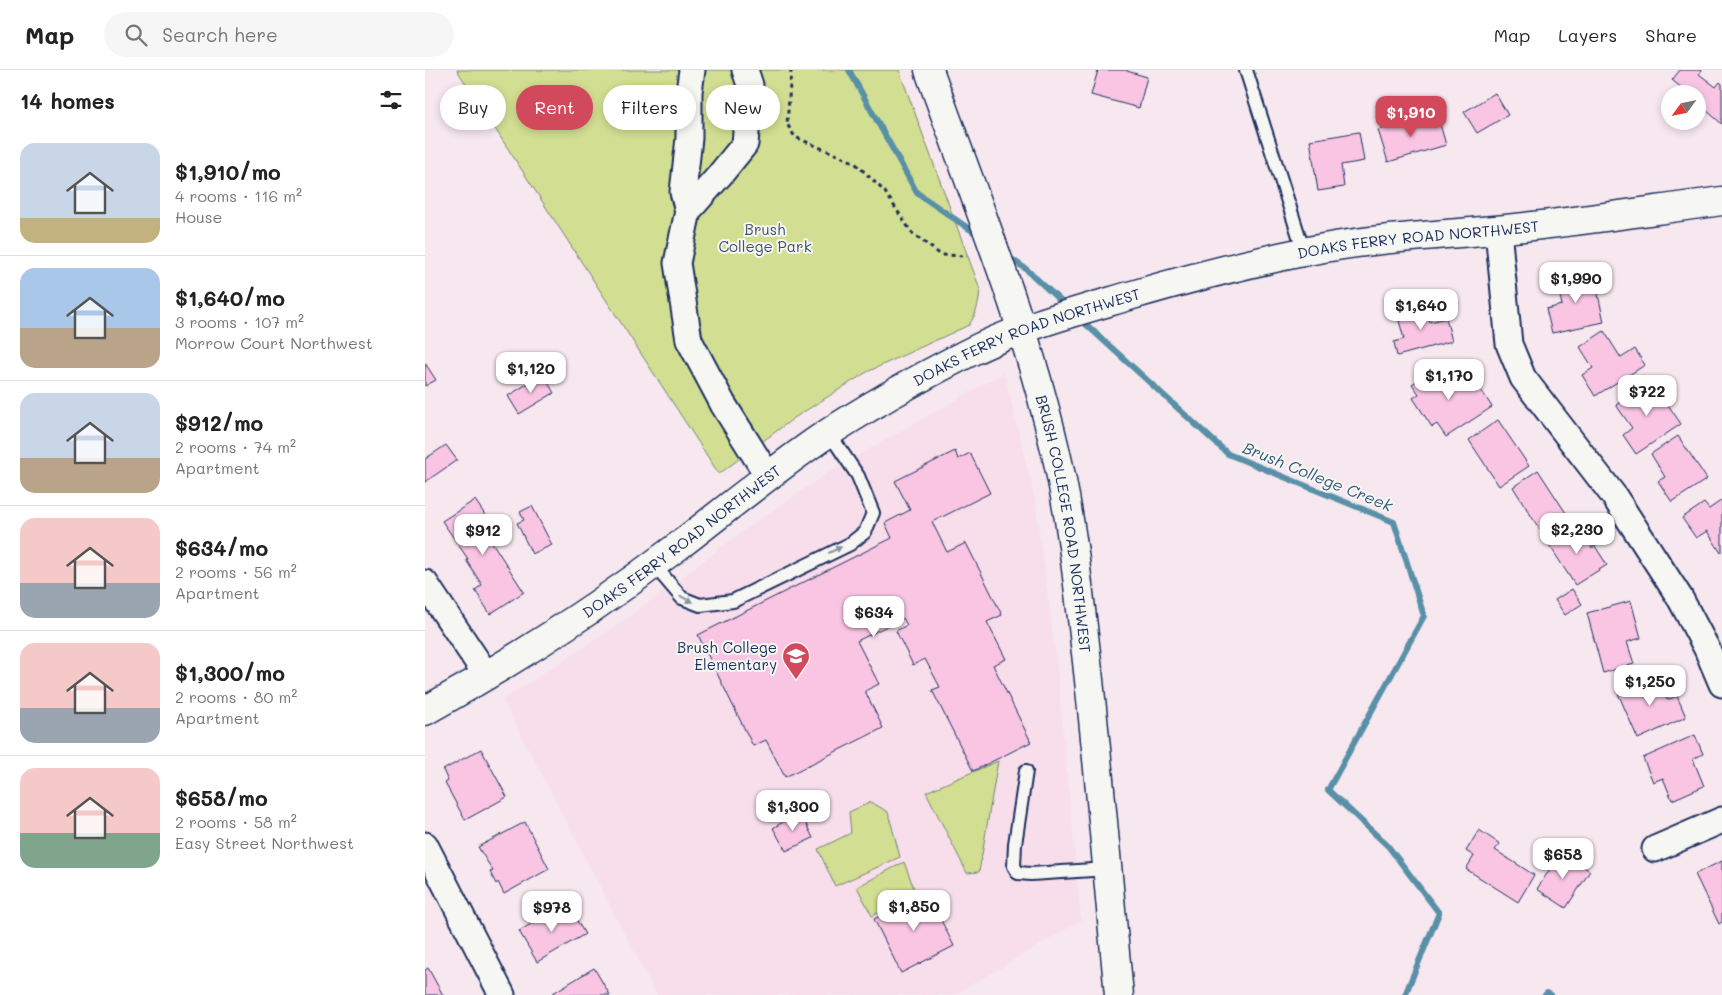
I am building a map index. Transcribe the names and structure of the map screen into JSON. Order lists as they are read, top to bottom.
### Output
{
  "streets": {
    "main road": ["DOAKS FERRY ROAD NORTHWEST", "BRUSH COLLEGE ROAD NORTHWEST"]
  },
  "crossings": [
    ["DOAKS FERRY ROAD NORTHWEST", "BRUSH COLLEGE ROAD NORTHWEST"]
  ],
  "water": ["Brush College Creek"],
  "parks": ["Brush College Park"],
  "places": {
    "school or university": ["Brush College Elementary"]
  },
  "north": "bottom left",
  "page": {
    "header": "Map",
    "search": "Search here",
    "nav": ["Map", "Layers", "Share"],
    "heading": "14 homes",
    "chip": [
      "Buy",
      "Rent",
      "Filters",
      "New"
    ],
    "price": [
      "$1,910",
      "$1,990",
      "$1,640",
      "$1,120",
      "$1,170",
      "$722",
      "$2,230",
      "$912",
      "$634",
      "$1,250",
      "$1,300",
      "$658",
      "$1,850",
      "$978"
    ],
    "list": [
      {
        "name": "$1,910/mo",
        "note": "4 rooms · 116 m² · House"
      },
      {
        "name": "$1,640/mo",
        "note": "3 rooms · 107 m² · Morrow Court Northwest"
      },
      {
        "name": "$912/mo",
        "note": "2 rooms · 74 m² · Apartment"
      },
      {
        "name": "$634/mo",
        "note": "2 rooms · 56 m² · Apartment"
      },
      {
        "name": "$1,300/mo",
        "note": "2 rooms · 80 m² · Apartment"
      },
      {
        "name": "$658/mo",
        "note": "2 rooms · 58 m² · Easy Street Northwest"
      }
    ]
  }
}
